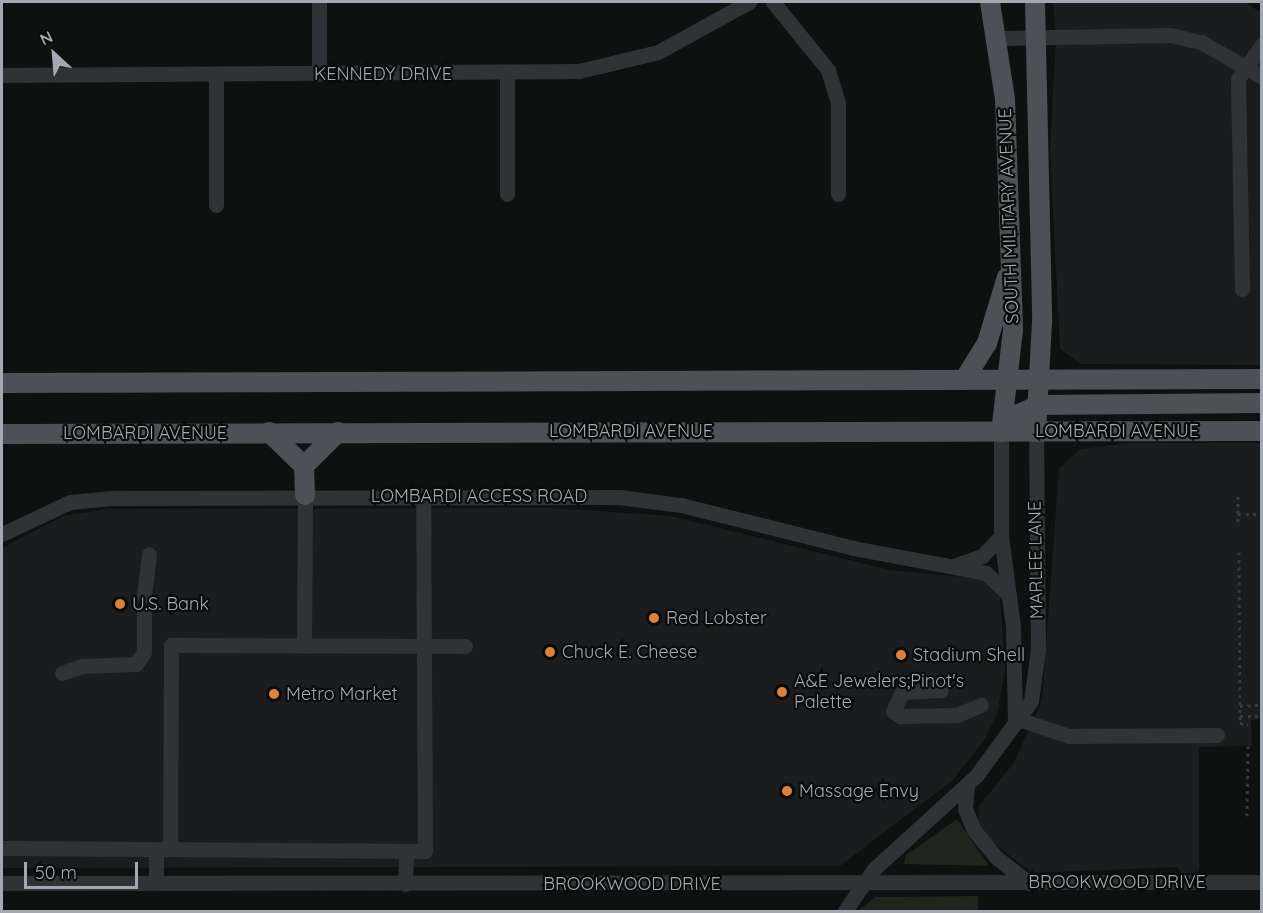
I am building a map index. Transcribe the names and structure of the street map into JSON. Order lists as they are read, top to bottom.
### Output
{
  "streets": {
    "main road": ["SOUTH MILITARY AVENUE", "LOMBARDI AVENUE"],
    "street": [
      "KENNEDY DRIVE",
      "LOMBARDI ACCESS ROAD",
      "MARLEE LANE",
      "BROOKWOOD DRIVE"
    ]
  },
  "crossings": [
    ["SOUTH MILITARY AVENUE", "LOMBARDI AVENUE"],
    ["SOUTH MILITARY AVENUE", "MARLEE LANE"],
    ["LOMBARDI AVENUE", "MARLEE LANE"],
    ["LOMBARDI ACCESS ROAD", "MARLEE LANE"],
    ["MARLEE LANE", "BROOKWOOD DRIVE"]
  ],
  "places": [
    "U.S. Bank",
    "Red Lobster",
    "Chuck E. Cheese",
    "Stadium Shell",
    "A&E Jewelers;Pinot's Palette",
    "Metro Market",
    "Massage Envy"
  ],
  "scale_bar": "50 m",
  "north": "top left"
}
